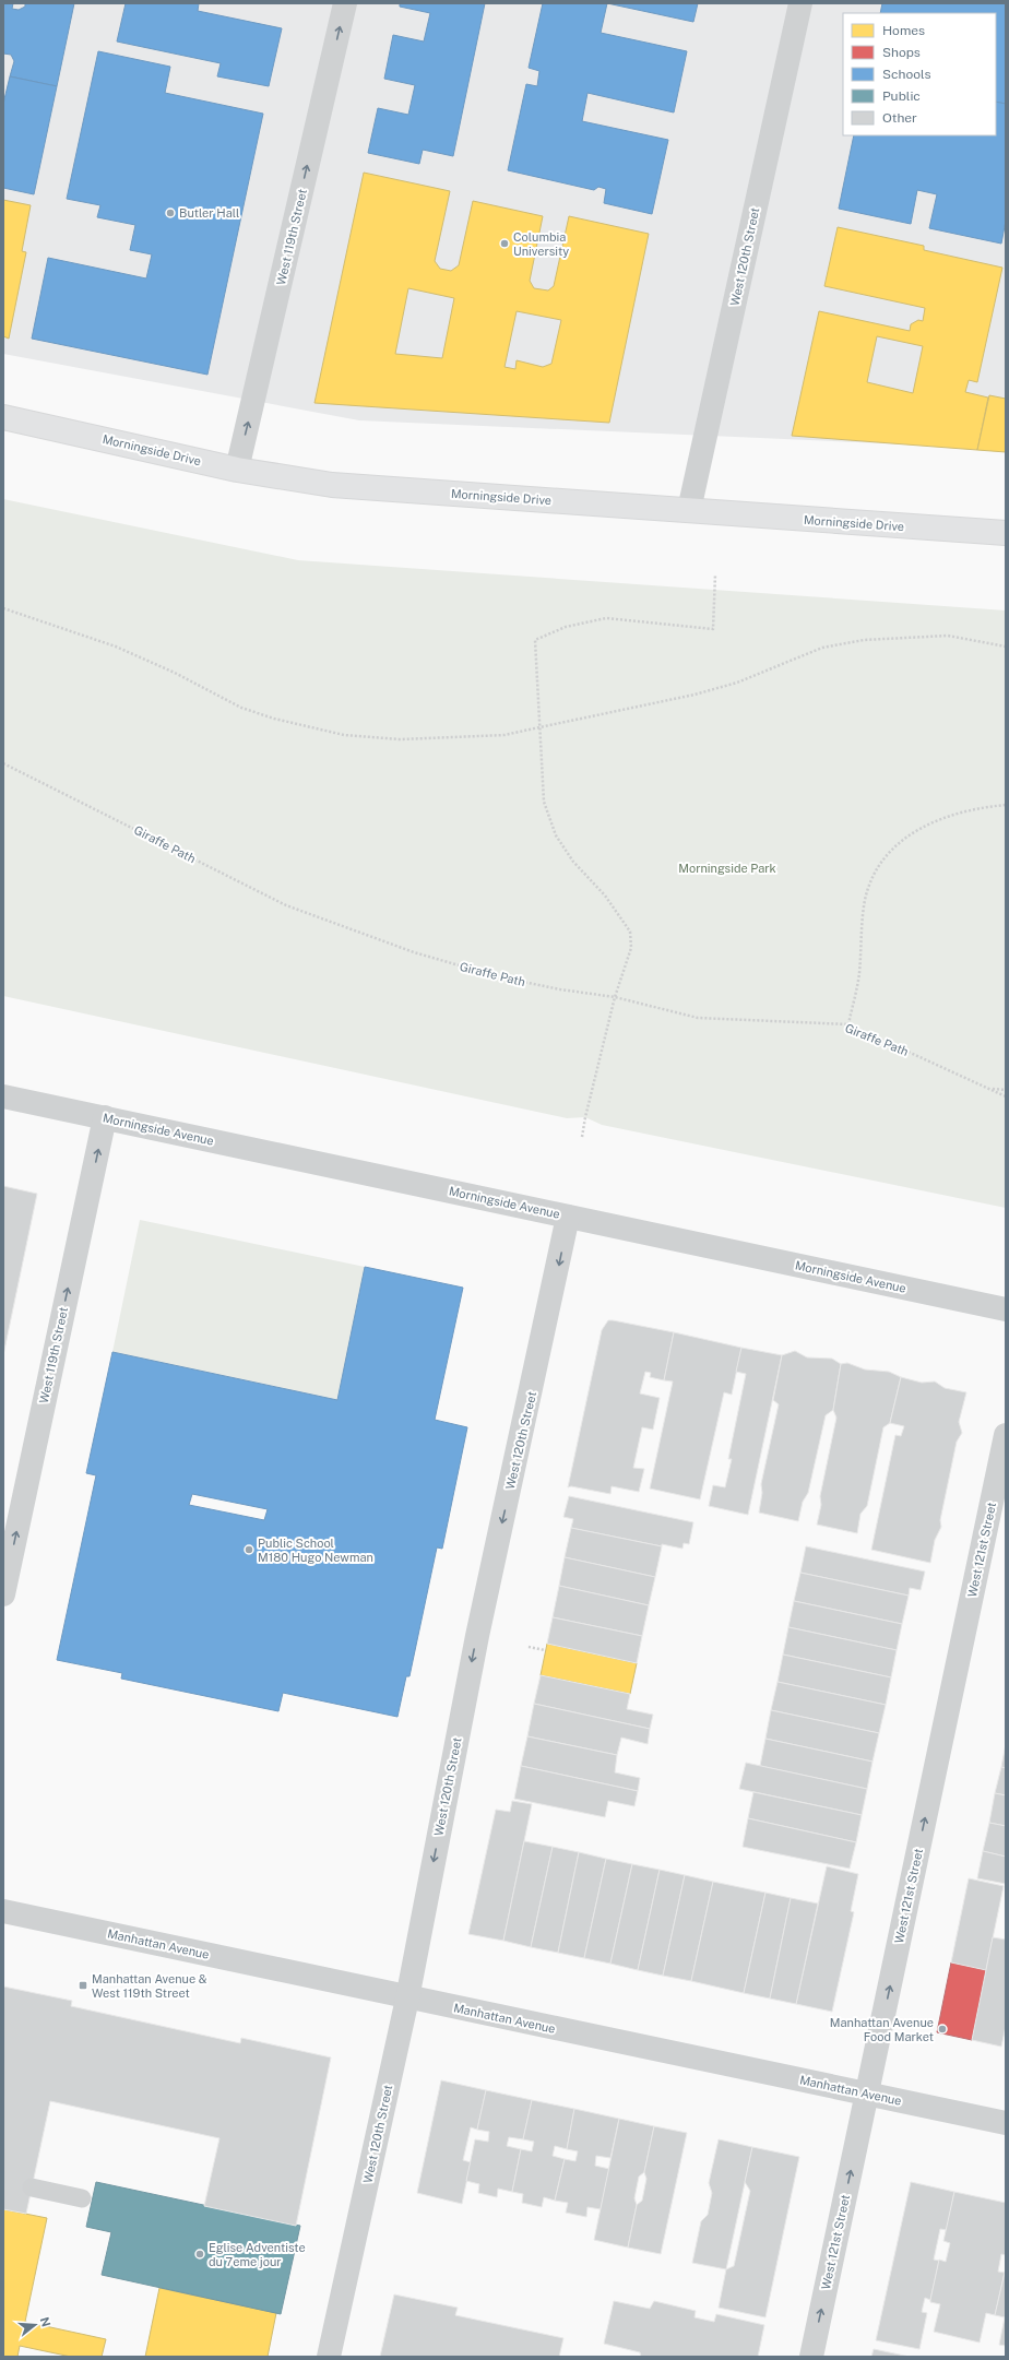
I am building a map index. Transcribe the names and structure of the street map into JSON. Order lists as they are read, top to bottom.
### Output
{
  "streets": {
    "street": [
      "West 119th Street",
      "West 120th Street",
      "Morningside Drive",
      "Morningside Avenue",
      "West 121st Street",
      "Manhattan Avenue"
    ],
    "path": ["Giraffe Path"]
  },
  "crossings": [
    ["West 119th Street", "Morningside Drive"],
    ["West 119th Street", "Morningside Avenue"],
    ["West 120th Street", "Morningside Drive"],
    ["West 120th Street", "Morningside Avenue"],
    ["West 120th Street", "Manhattan Avenue"],
    ["West 121st Street", "Manhattan Avenue"]
  ],
  "one_way": ["West 119th Street", "West 120th Street", "West 121st Street"],
  "parks": ["Morningside Park"],
  "places": {
    "other": [
      "Butler Hall",
      "Columbia University",
      "Public School M180 Hugo Newman",
      "Manhattan Avenue Food Market",
      "Eglise Adventiste du 7eme jour"
    ],
    "transit": ["Manhattan Avenue & West 119th Street"]
  },
  "legend": [
    "Homes",
    "Shops",
    "Schools",
    "Public",
    "Other"
  ],
  "north": "right"
}
